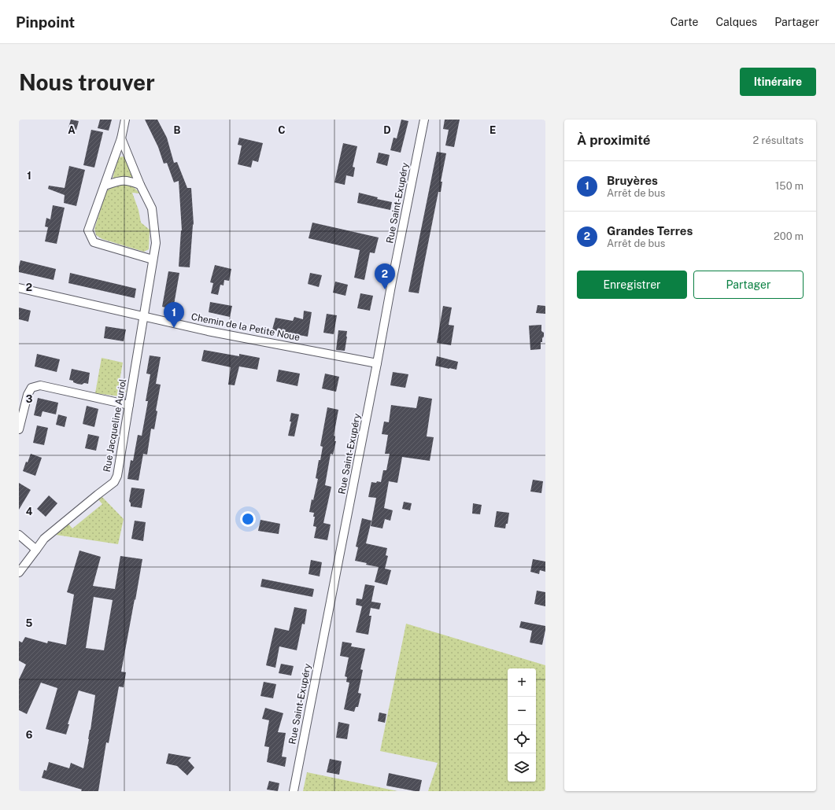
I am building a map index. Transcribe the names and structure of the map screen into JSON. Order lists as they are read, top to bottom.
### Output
{
  "streets": {
    "street": ["Rue Saint-Exupéry", "Chemin de la Petite Noue", "Rue Jacqueline Auriol"]
  },
  "crossings": [
    ["Rue Saint-Exupéry", "Chemin de la Petite Noue"],
    ["Chemin de la Petite Noue", "Rue Jacqueline Auriol"]
  ],
  "page": {
    "header": "Pinpoint",
    "nav": ["Carte", "Calques", "Partager"],
    "buttons": [
      "Itinéraire",
      ["Enregistrer", "Partager"]
    ],
    "title": "Nous trouver",
    "heading": ["À proximité", "2 résultats"],
    "list": [
      {
        "mark": "1",
        "name": "Bruyères",
        "note": "Arrêt de bus",
        "value": "150 m"
      },
      {
        "mark": "2",
        "name": "Grandes Terres",
        "note": "Arrêt de bus",
        "value": "200 m"
      }
    ],
    "pins": ["2", "1"],
    "map_buttons": ["+", "−"]
  },
  "grid": {
    "columns": [
      "A",
      "B",
      "C",
      "D",
      "E"
    ],
    "rows": [
      "1",
      "2",
      "3",
      "4",
      "5",
      "6"
    ]
  }
}
